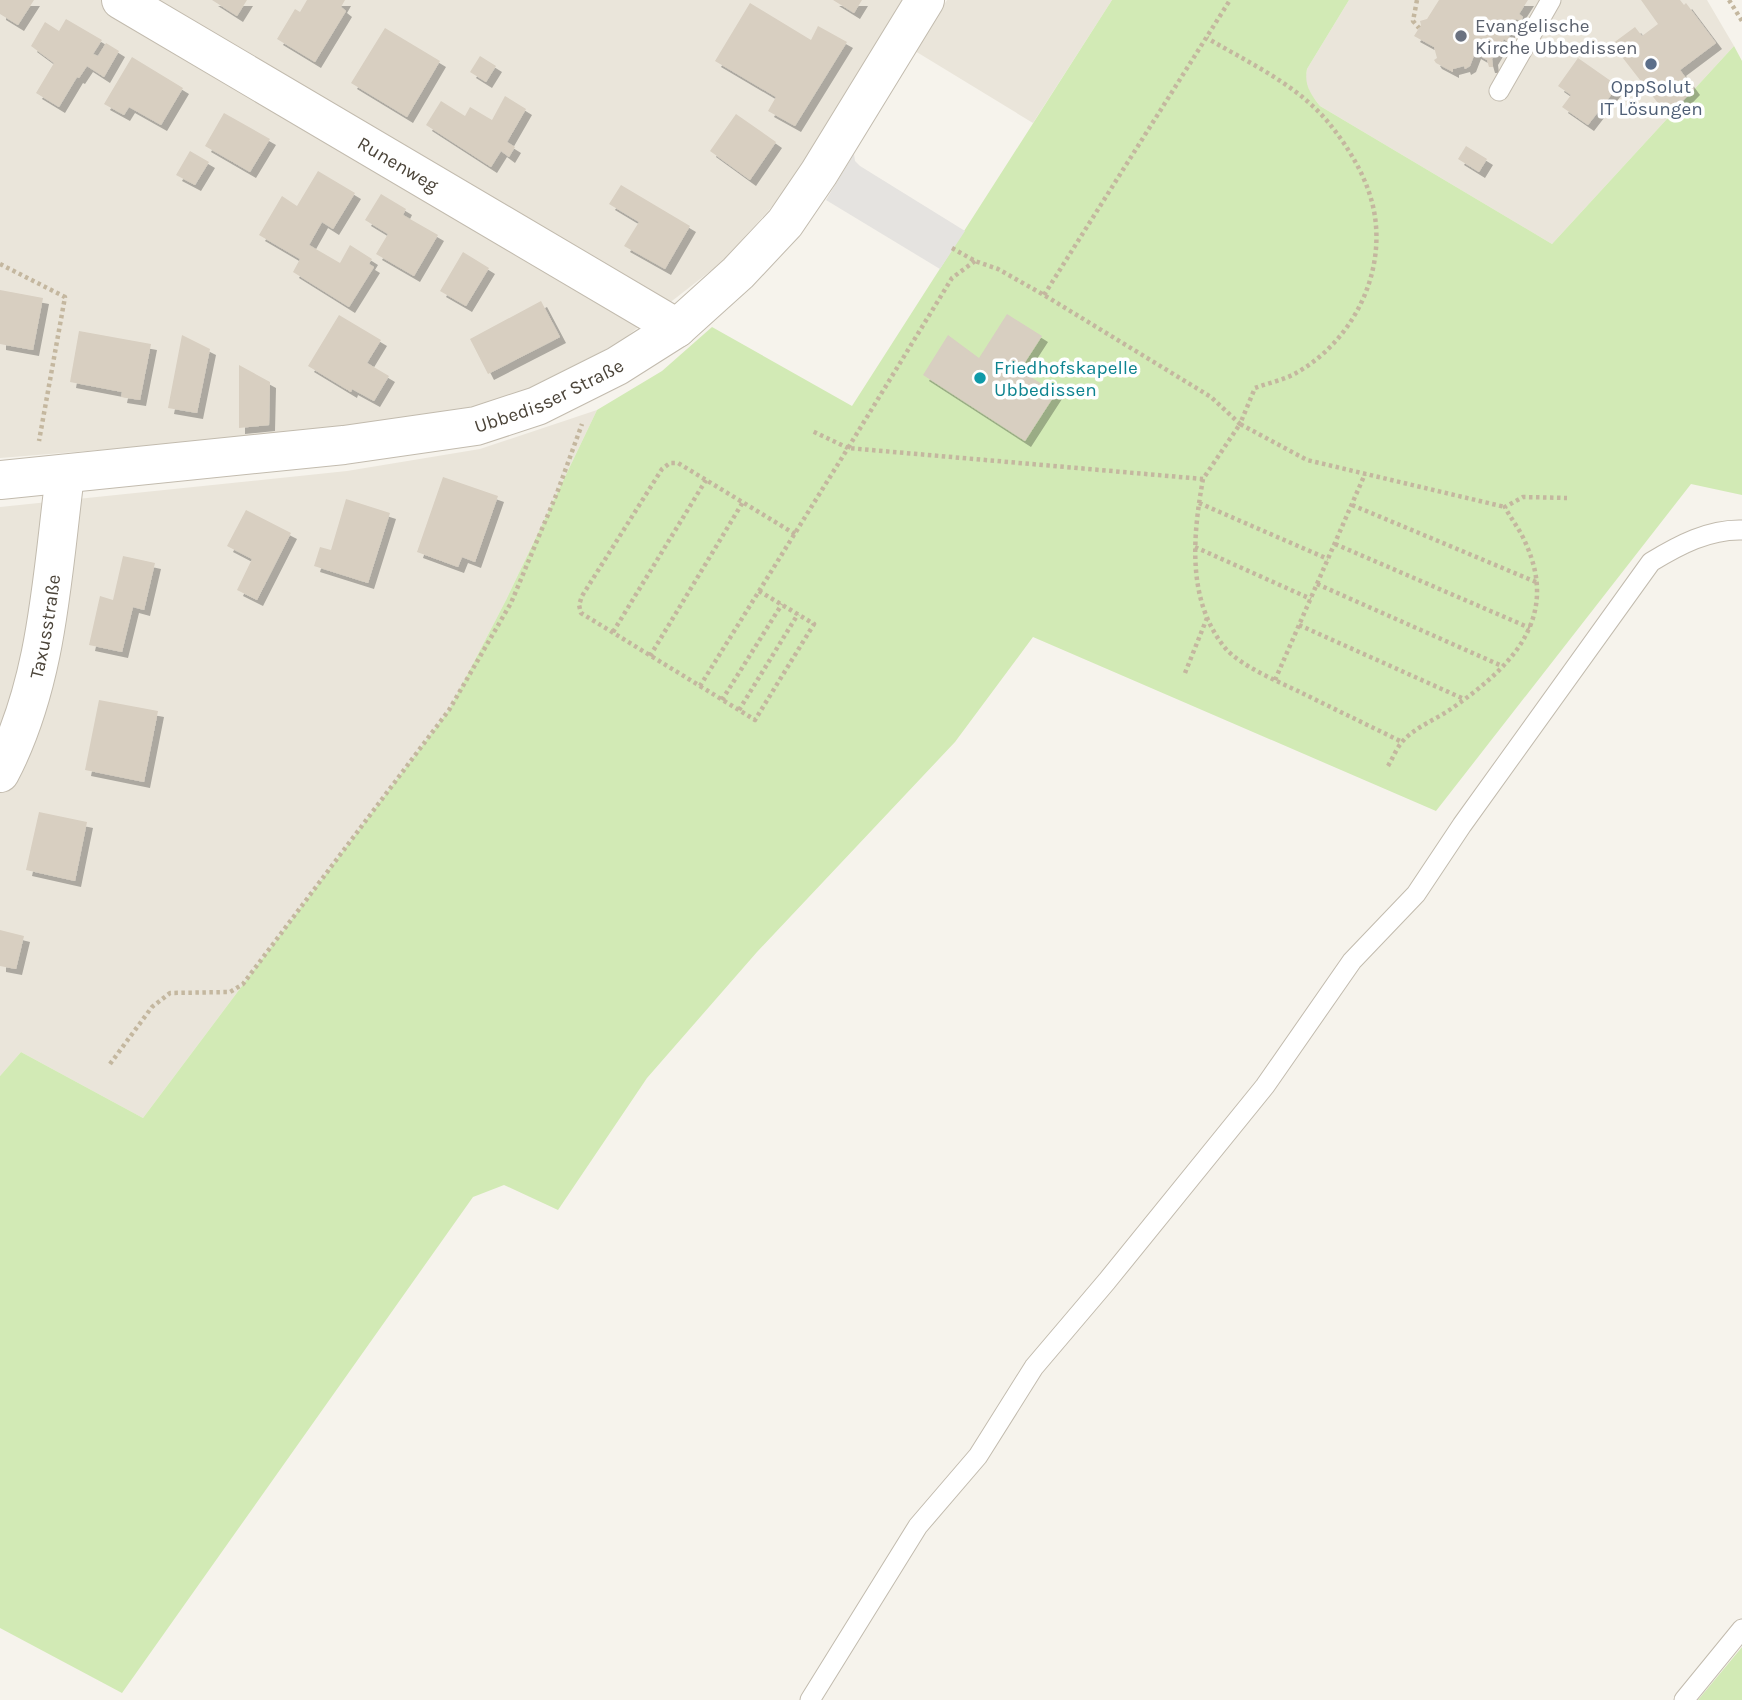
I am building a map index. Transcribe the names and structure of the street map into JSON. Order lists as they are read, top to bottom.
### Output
{
  "streets": {
    "street": ["Runenweg", "Ubbedisser Straße", "Taxusstraße"]
  },
  "crossings": [
    ["Runenweg", "Ubbedisser Straße"],
    ["Ubbedisser Straße", "Taxusstraße"]
  ],
  "places": ["Evangelische Kirche Ubbedissen", "OppSolut IT Lösungen", "Friedhofskapelle Ubbedissen"]
}
